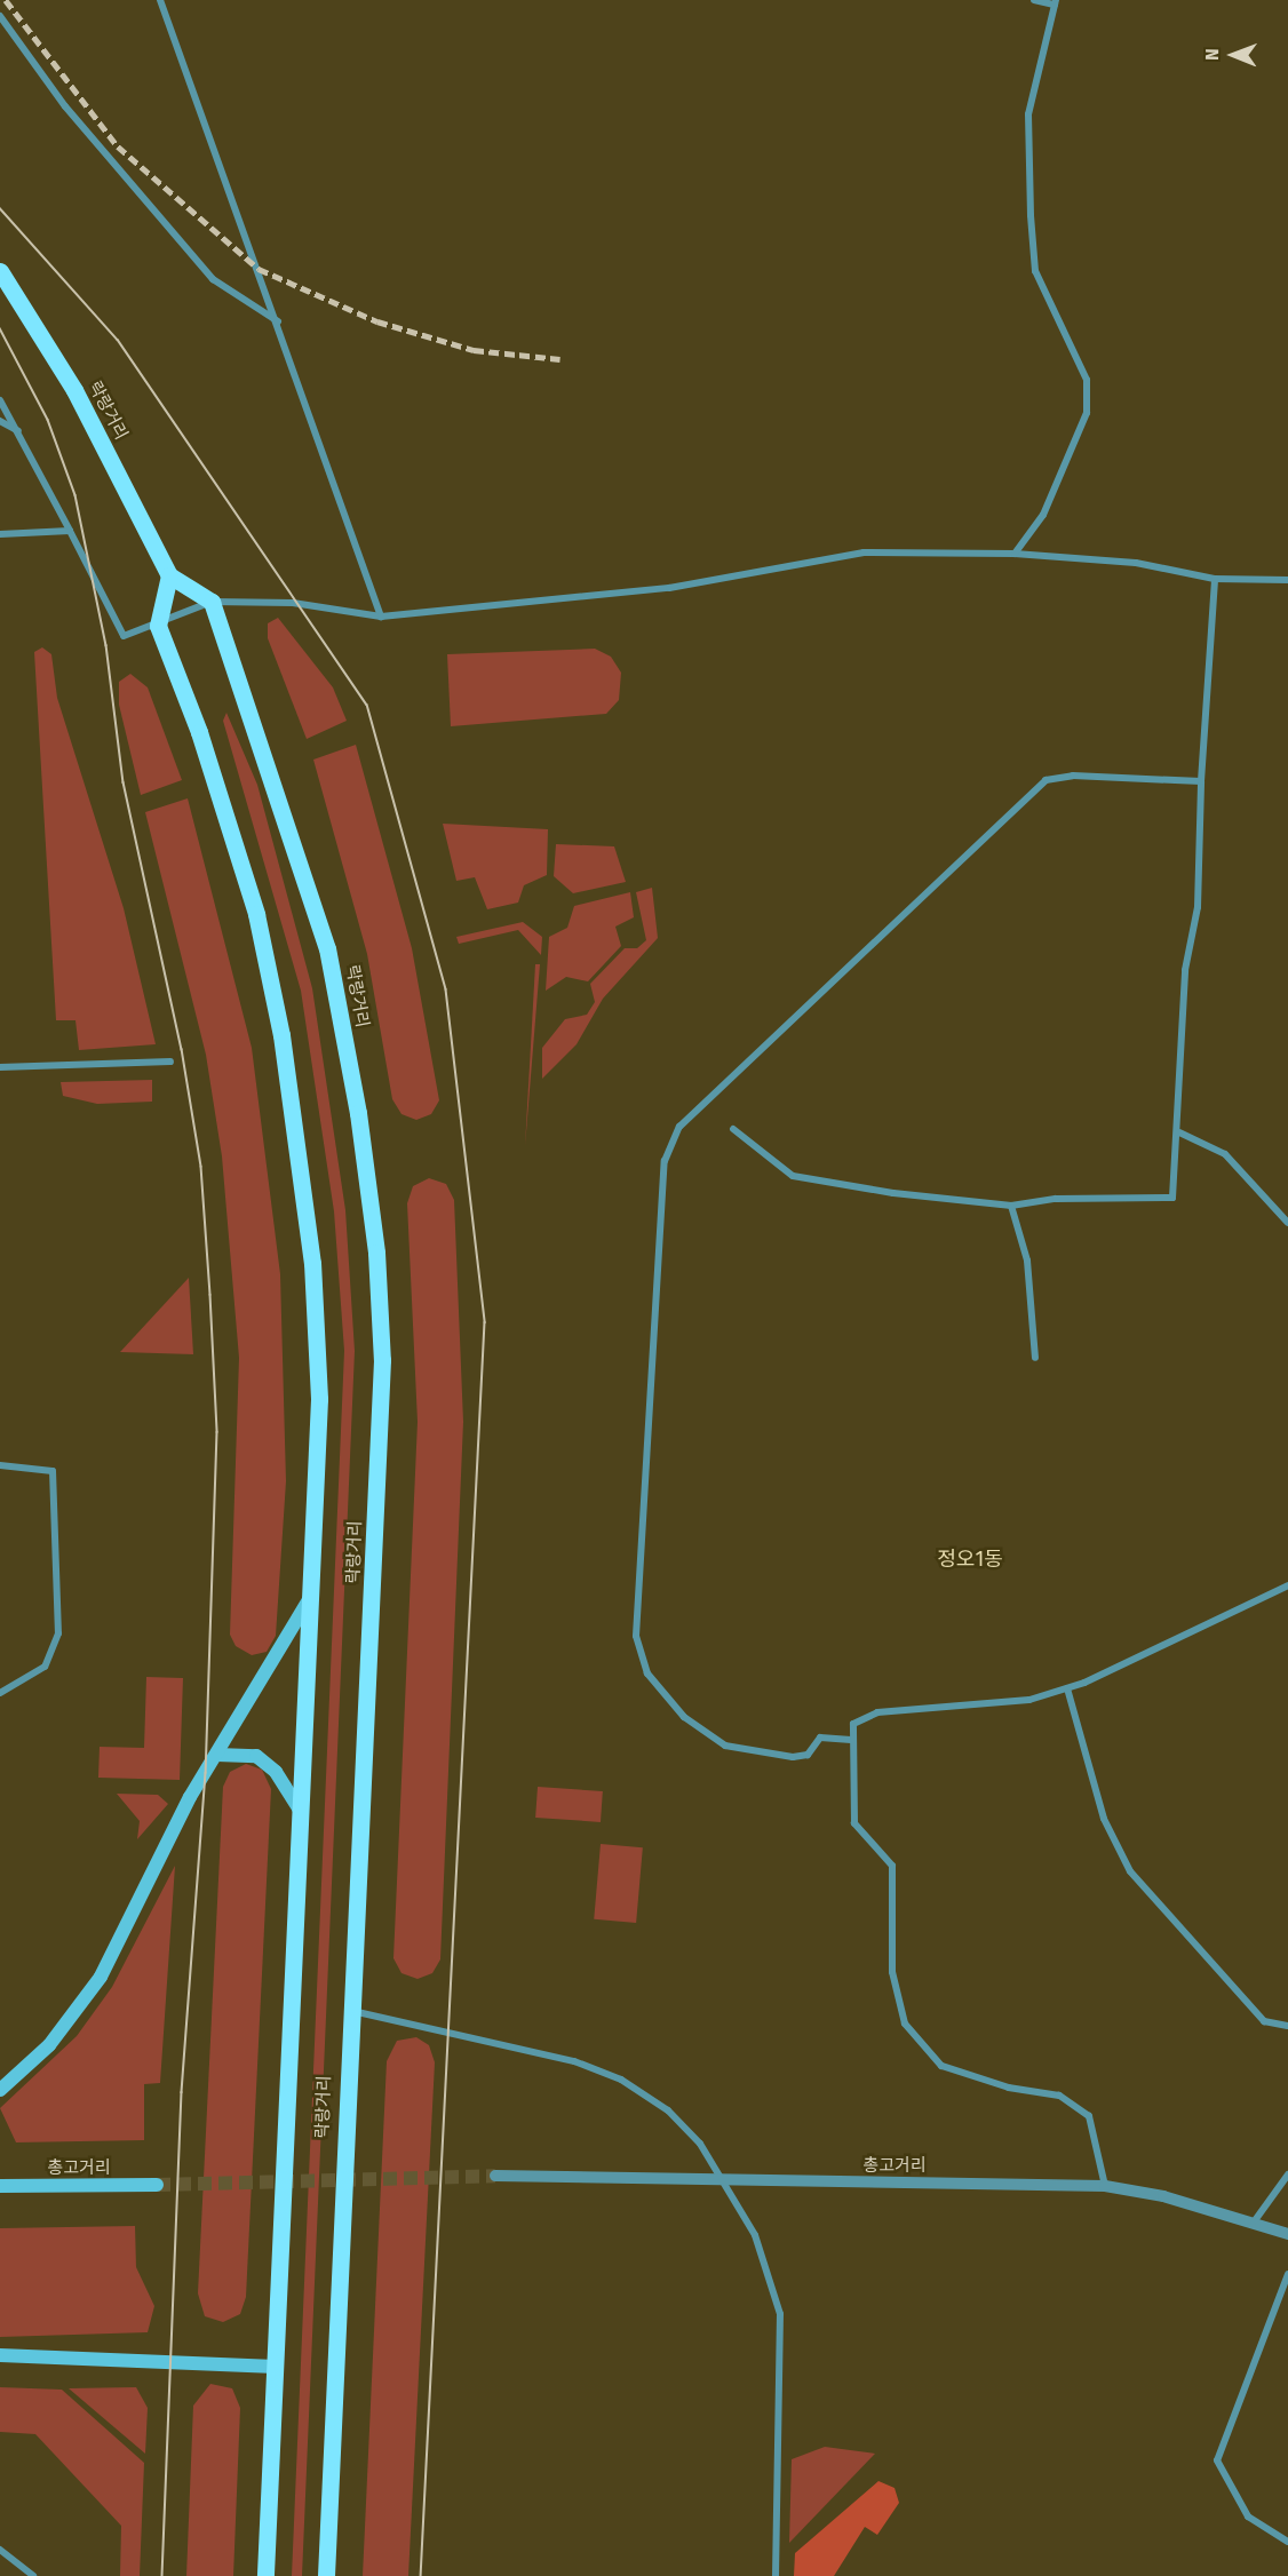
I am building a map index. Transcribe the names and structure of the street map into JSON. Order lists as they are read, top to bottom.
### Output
{
  "streets": {
    "main road": ["락랑거리", "총고거리"]
  },
  "districts": ["정오1동"],
  "north": "left"
}
